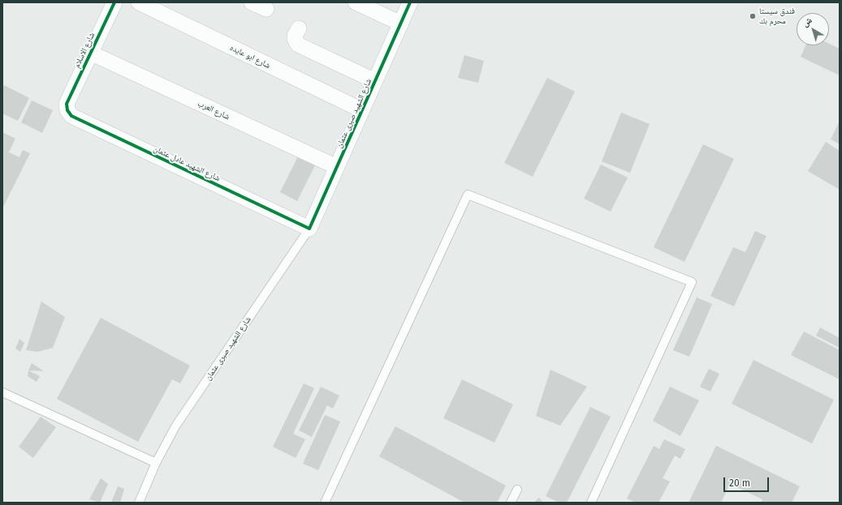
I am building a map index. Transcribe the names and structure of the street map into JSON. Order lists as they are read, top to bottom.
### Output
{
  "streets": {
    "street": [
      "شارع الاسلام",
      "شارع ابو عايده",
      "شارع العرب",
      "شارع الشهيد صبرى عثمان",
      "شارع الشهيد عادل عثمان"
    ]
  },
  "crossings": [
    ["شارع الاسلام", "شارع العرب"],
    ["شارع الاسلام", "شارع الشهيد عادل عثمان"],
    ["شارع ابو عايده", "شارع الشهيد صبرى عثمان"],
    ["شارع العرب", "شارع الشهيد صبرى عثمان"],
    ["شارع الشهيد صبرى عثمان", "شارع الشهيد عادل عثمان"]
  ],
  "places": ["فندق سيستا محرم بك"],
  "scale_bar": "20 m",
  "north": "top left"
}
